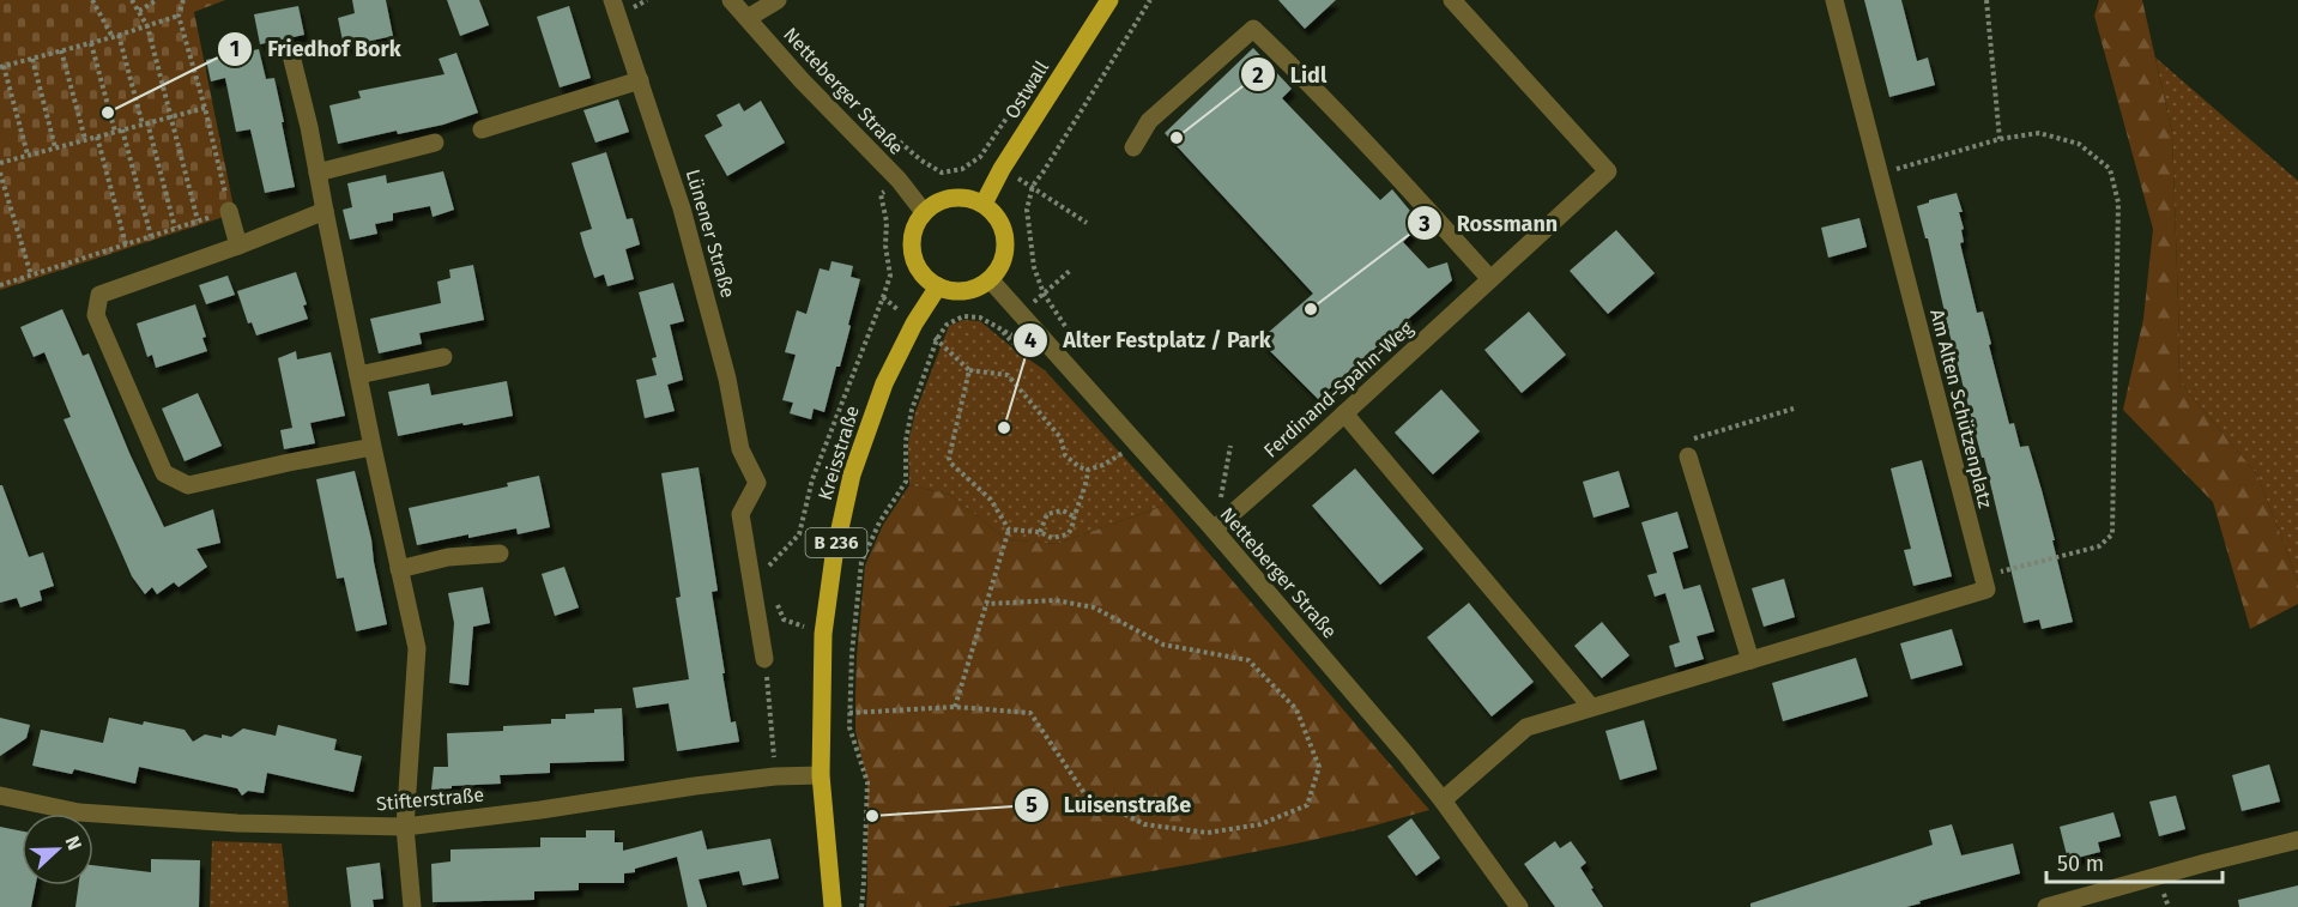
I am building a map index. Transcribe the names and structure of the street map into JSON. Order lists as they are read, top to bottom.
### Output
{
  "streets": {
    "main road": ["Ostwall", "Kreisstraße", "B 236"],
    "street": [
      "Netteberger Straße",
      "Lünener Straße",
      "Ferdinand-Spahn-Weg",
      "Am Alten Schützenplatz",
      "Stifterstraße"
    ]
  },
  "crossings": [
    ["Ostwall", "Netteberger Straße"],
    ["Ostwall", "Kreisstraße"],
    ["Netteberger Straße", "Ferdinand-Spahn-Weg"],
    ["Netteberger Straße", "Kreisstraße"],
    ["Kreisstraße", "B 236"],
    ["Kreisstraße", "Stifterstraße"],
    ["B 236", "Stifterstraße"]
  ],
  "places": [
    "Friedhof Bork",
    "Lidl",
    "Rossmann",
    "Alter Festplatz / Park",
    "Luisenstraße"
  ],
  "scale_bar": "50 m",
  "north": "right"
}
